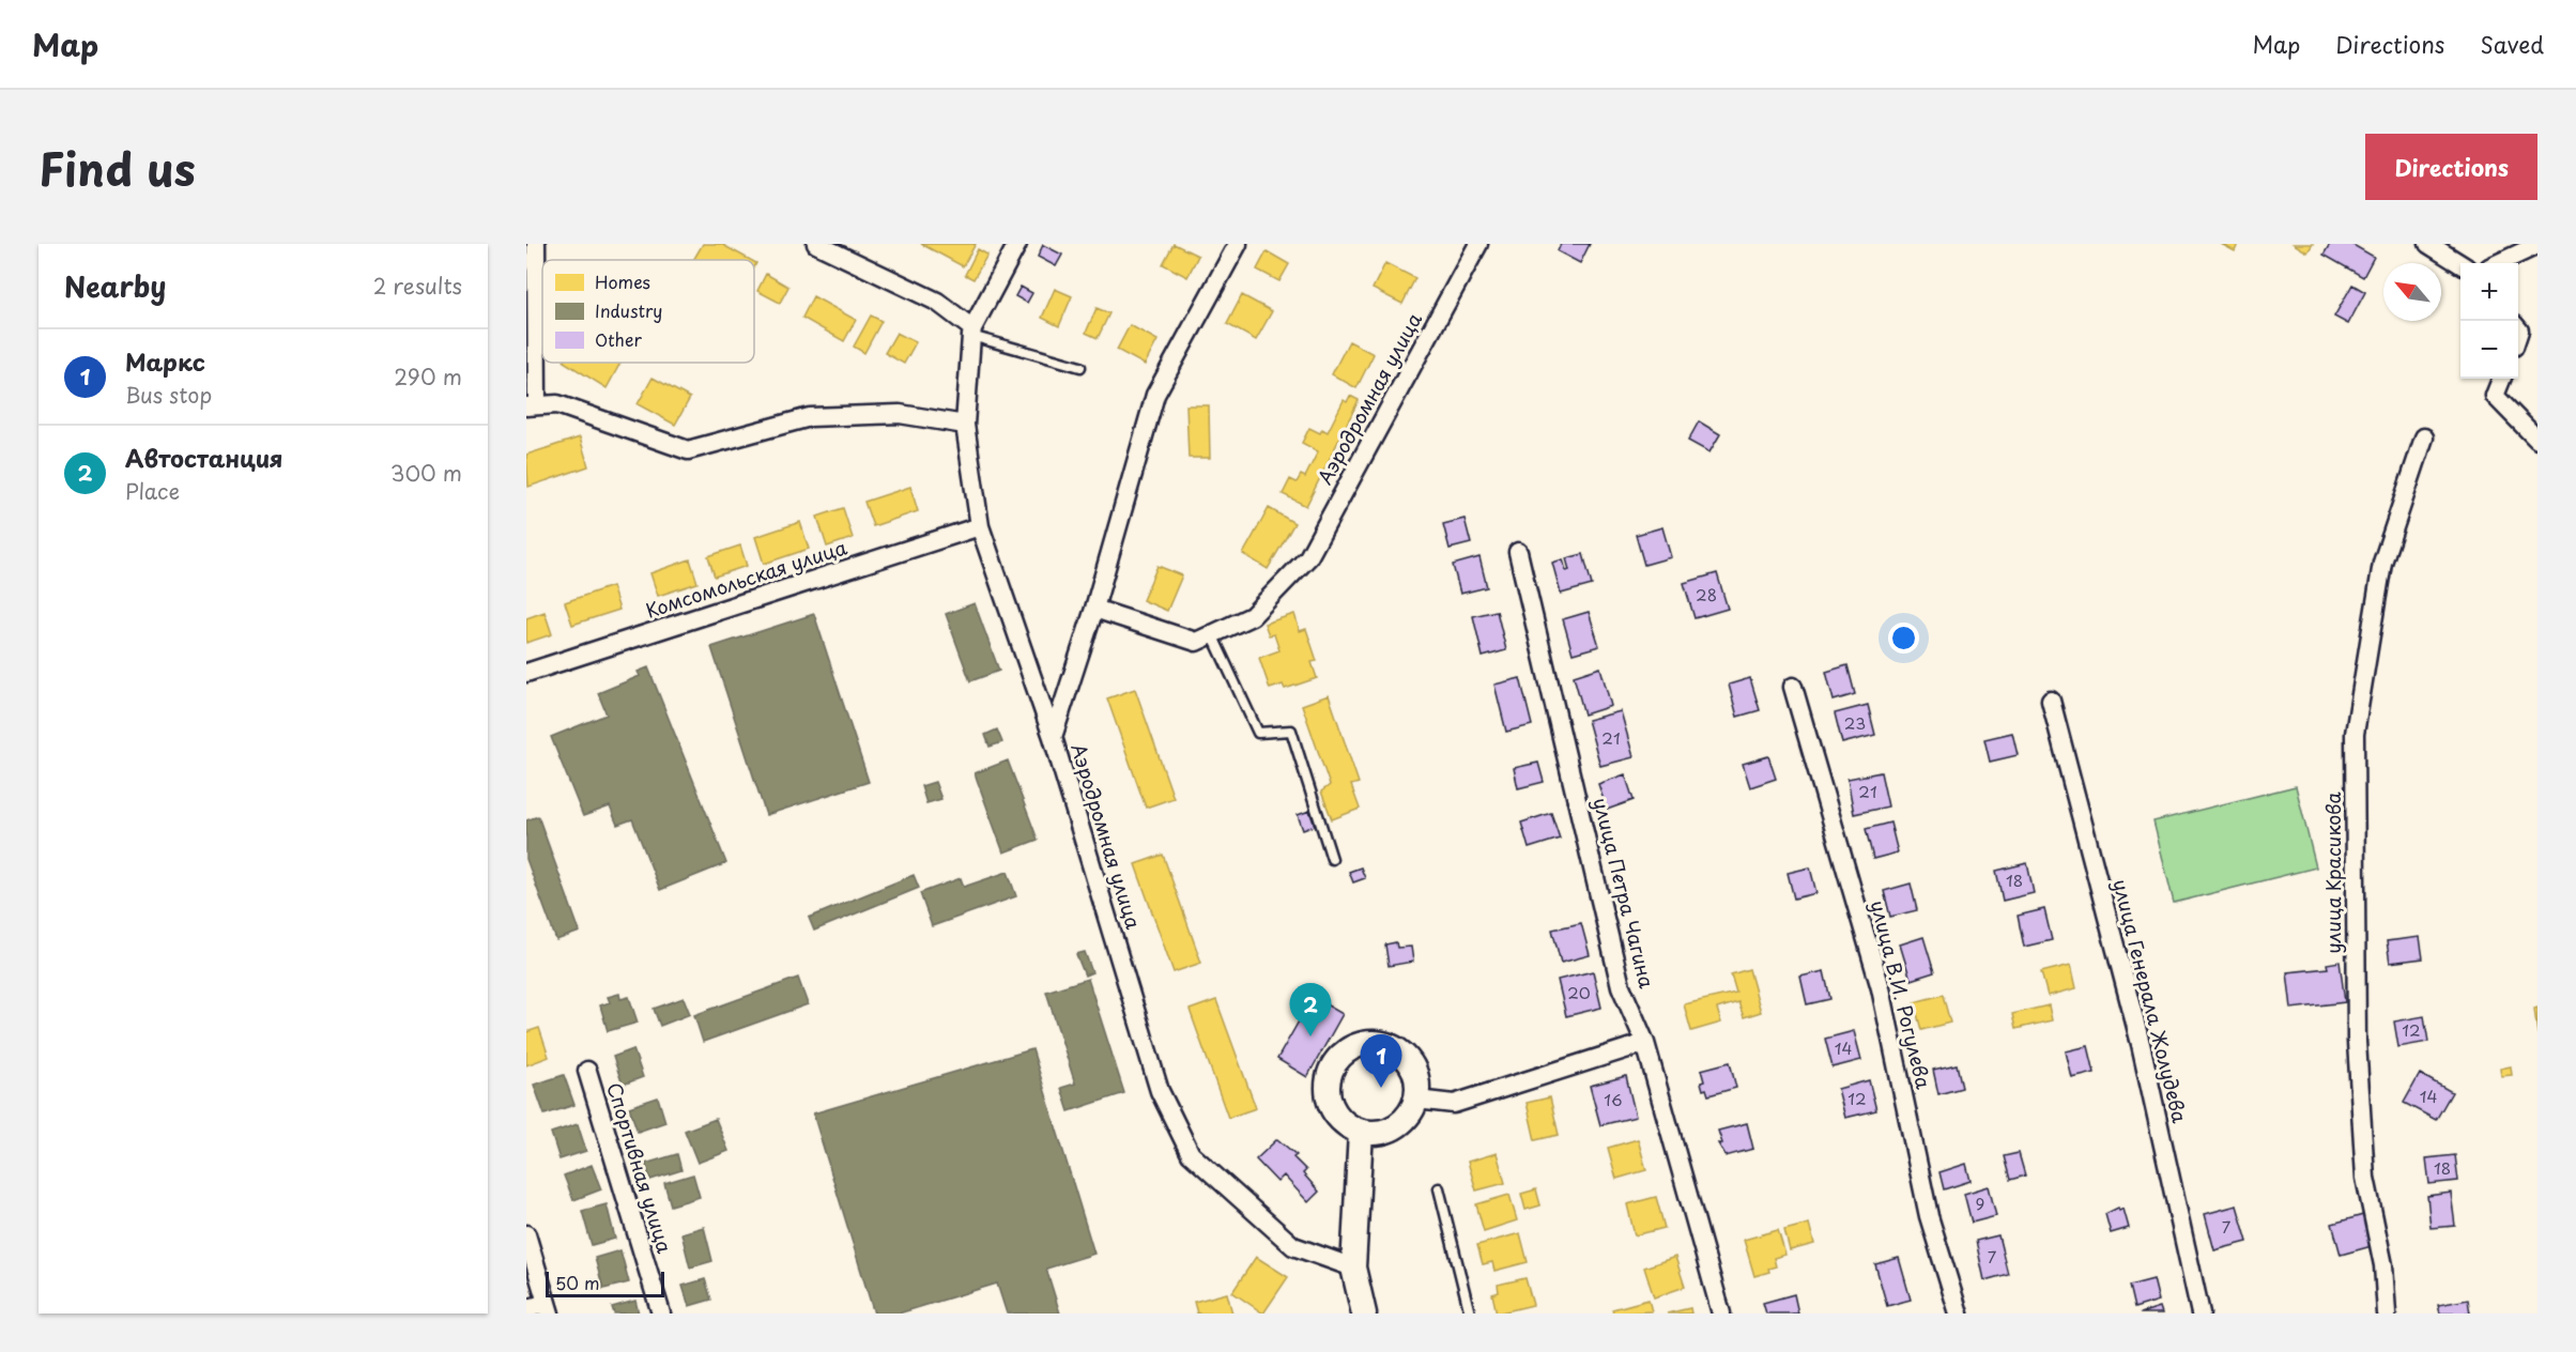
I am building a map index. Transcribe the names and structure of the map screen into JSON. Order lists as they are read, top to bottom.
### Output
{
  "streets": {
    "street": [
      "Аэродромная улица",
      "Комсомольская улица",
      "улица Красикова",
      "улица Петра Чагина",
      "улица В.И. Рогулева",
      "улица Генерала Жолудева",
      "Спортивная улица"
    ]
  },
  "crossings": [
    ["Аэродромная улица", "Комсомольская улица"]
  ],
  "house_numbers": [
    "28",
    "23",
    "21",
    "21",
    "18",
    "20",
    "12",
    "14",
    "14",
    "12",
    "16",
    "18",
    "9",
    "7",
    "7"
  ],
  "legend": ["Homes", "Industry", "Other"],
  "scale_bar": "50 m",
  "north": "top left",
  "page": {
    "header": "Map",
    "nav": ["Map", "Directions", "Saved"],
    "title": "Find us",
    "buttons": "Directions",
    "heading": ["Nearby", "2 results"],
    "map_buttons": ["+", "−"],
    "list": [
      {
        "mark": "1",
        "name": "Маркс",
        "note": "Bus stop",
        "value": "290 m"
      },
      {
        "mark": "2",
        "name": "Автостанция",
        "note": "Place",
        "value": "300 m"
      }
    ],
    "pins": ["2", "1"],
    "scale": "50 m"
  }
}
